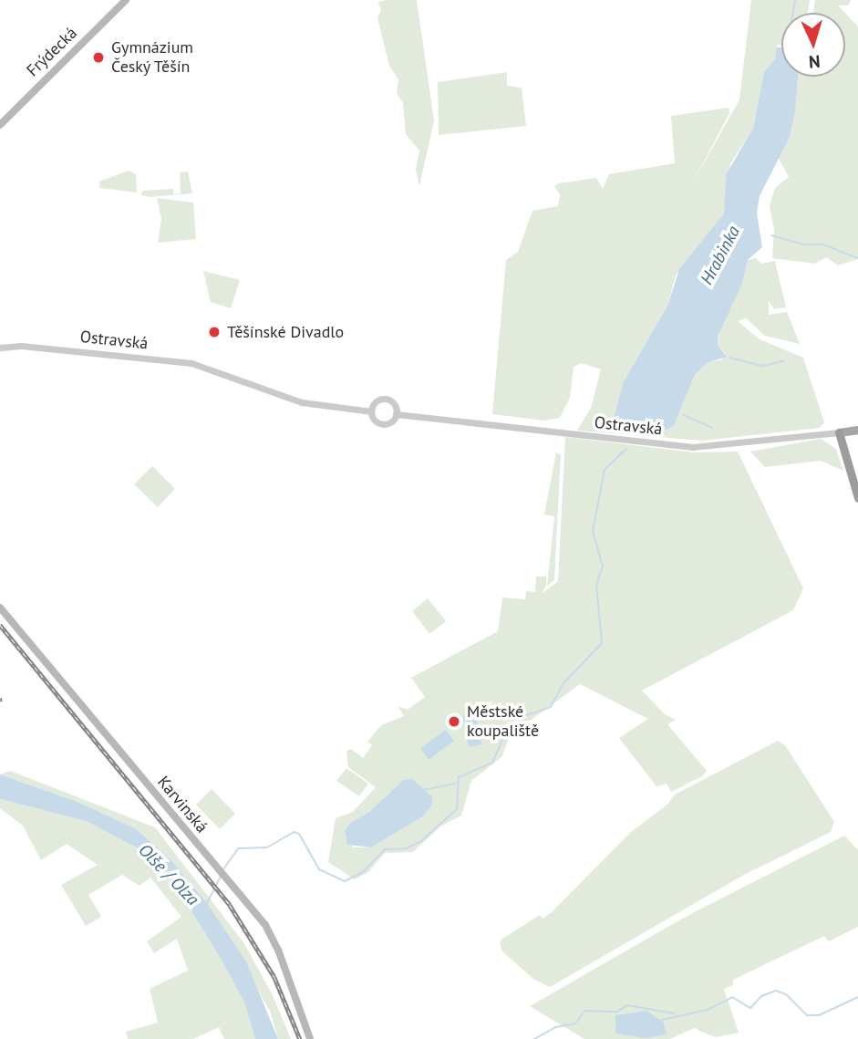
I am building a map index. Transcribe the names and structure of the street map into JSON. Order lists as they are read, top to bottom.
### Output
{
  "streets": {
    "main road": ["Frýdecká", "Ostravská", "Karvinská"]
  },
  "water": ["Hrabinka", "Olše / Olza"],
  "places": ["Gymnázium Český Těšín", "Těšínské Divadlo", "Městské koupaliště"],
  "north": "bottom"
}
